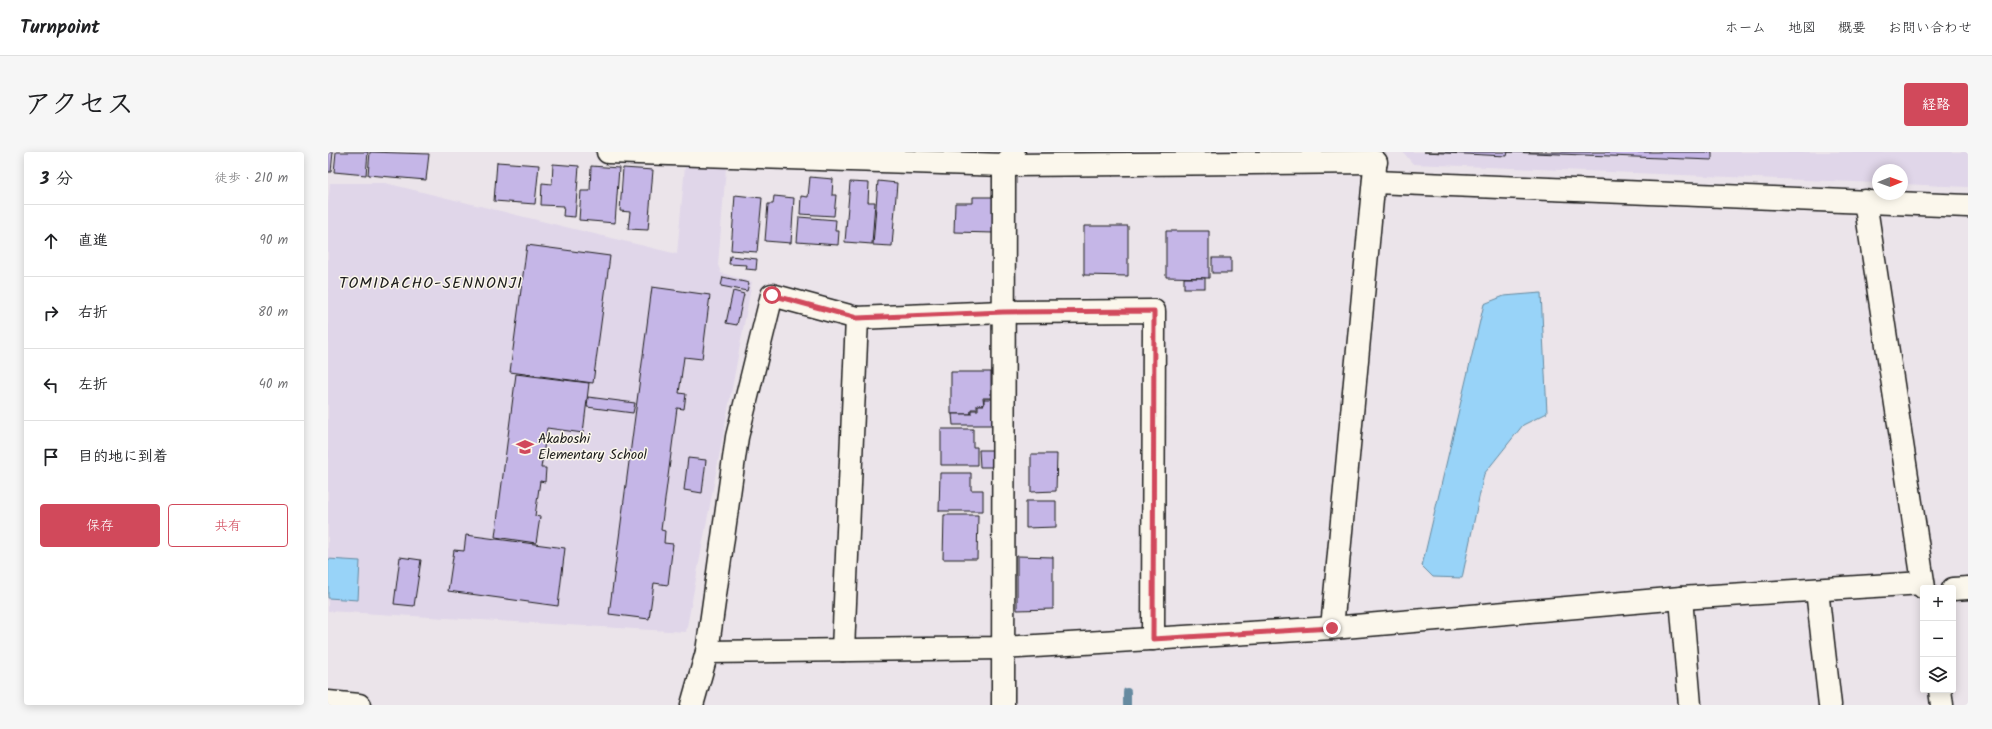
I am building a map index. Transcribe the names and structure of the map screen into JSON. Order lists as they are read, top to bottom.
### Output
{
  "districts": ["TOMIDACHO-SENNONJI"],
  "places": {
    "school or university": ["Akaboshi Elementary School"]
  },
  "north": "right",
  "page": {
    "header": "Turnpoint",
    "nav": [
      "ホーム",
      "地図",
      "概要",
      "お問い合わせ"
    ],
    "title": "アクセス",
    "buttons": [
      "経路",
      ["保存", "共有"]
    ],
    "heading": ["3 分", "徒歩 · 210 m"],
    "list": [
      ["直進", "90 m"],
      ["右折", "80 m"],
      ["左折", "40 m"],
      "目的地に到着"
    ],
    "map_buttons": ["+", "−"]
  }
}
